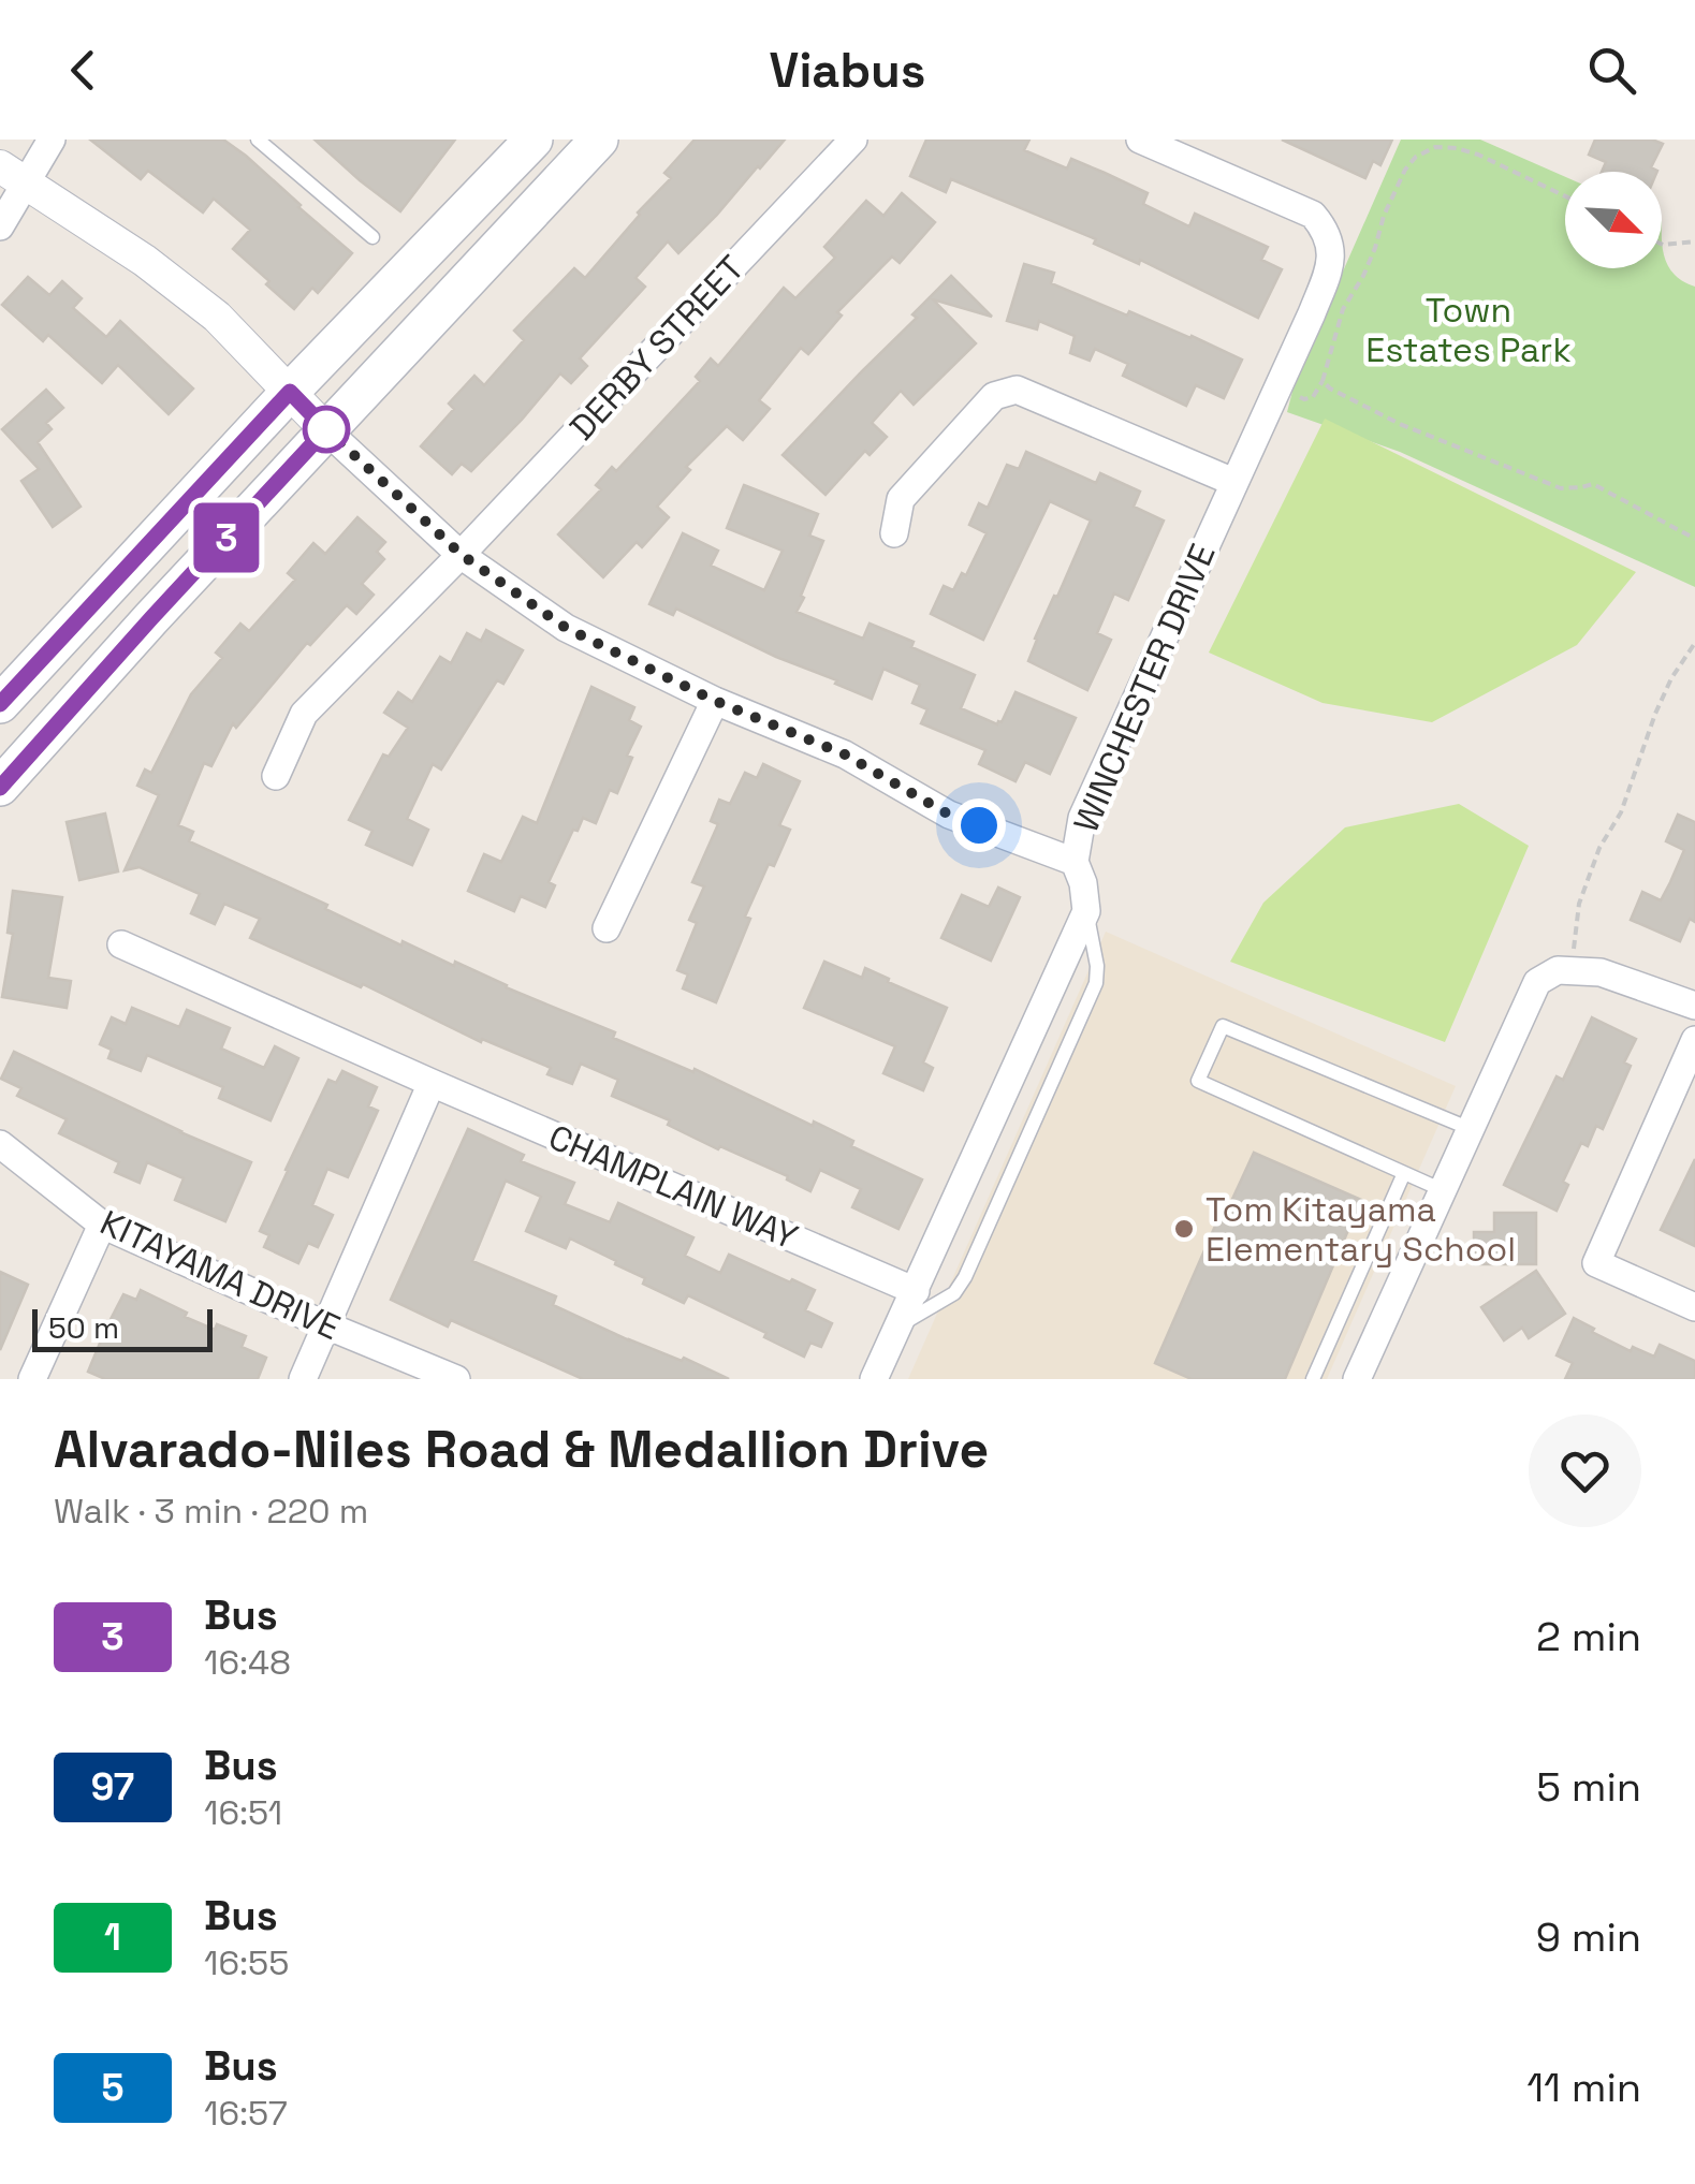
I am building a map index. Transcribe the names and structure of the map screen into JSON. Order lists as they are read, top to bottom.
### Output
{
  "streets": {
    "street": [
      "DERBY STREET",
      "WINCHESTER DRIVE",
      "CHAMPLAIN WAY",
      "KITAYAMA DRIVE"
    ]
  },
  "parks": ["Town Estates Park"],
  "places": ["Tom Kitayama Elementary School"],
  "lines": ["bus line 3"],
  "scale_bar": "50 m",
  "north": "bottom right",
  "page": {
    "header": "Viabus",
    "on_map": "3",
    "scale": "50 m",
    "heading": ["Alvarado-Niles Road & Medallion Drive", "Walk · 3 min · 220 m"],
    "list": [
      {
        "mark": "3",
        "name": "Bus",
        "note": "16:48",
        "value": "2 min"
      },
      {
        "mark": "97",
        "name": "Bus",
        "note": "16:51",
        "value": "5 min"
      },
      {
        "mark": "1",
        "name": "Bus",
        "note": "16:55",
        "value": "9 min"
      },
      {
        "mark": "5",
        "name": "Bus",
        "note": "16:57",
        "value": "11 min"
      }
    ]
  }
}
